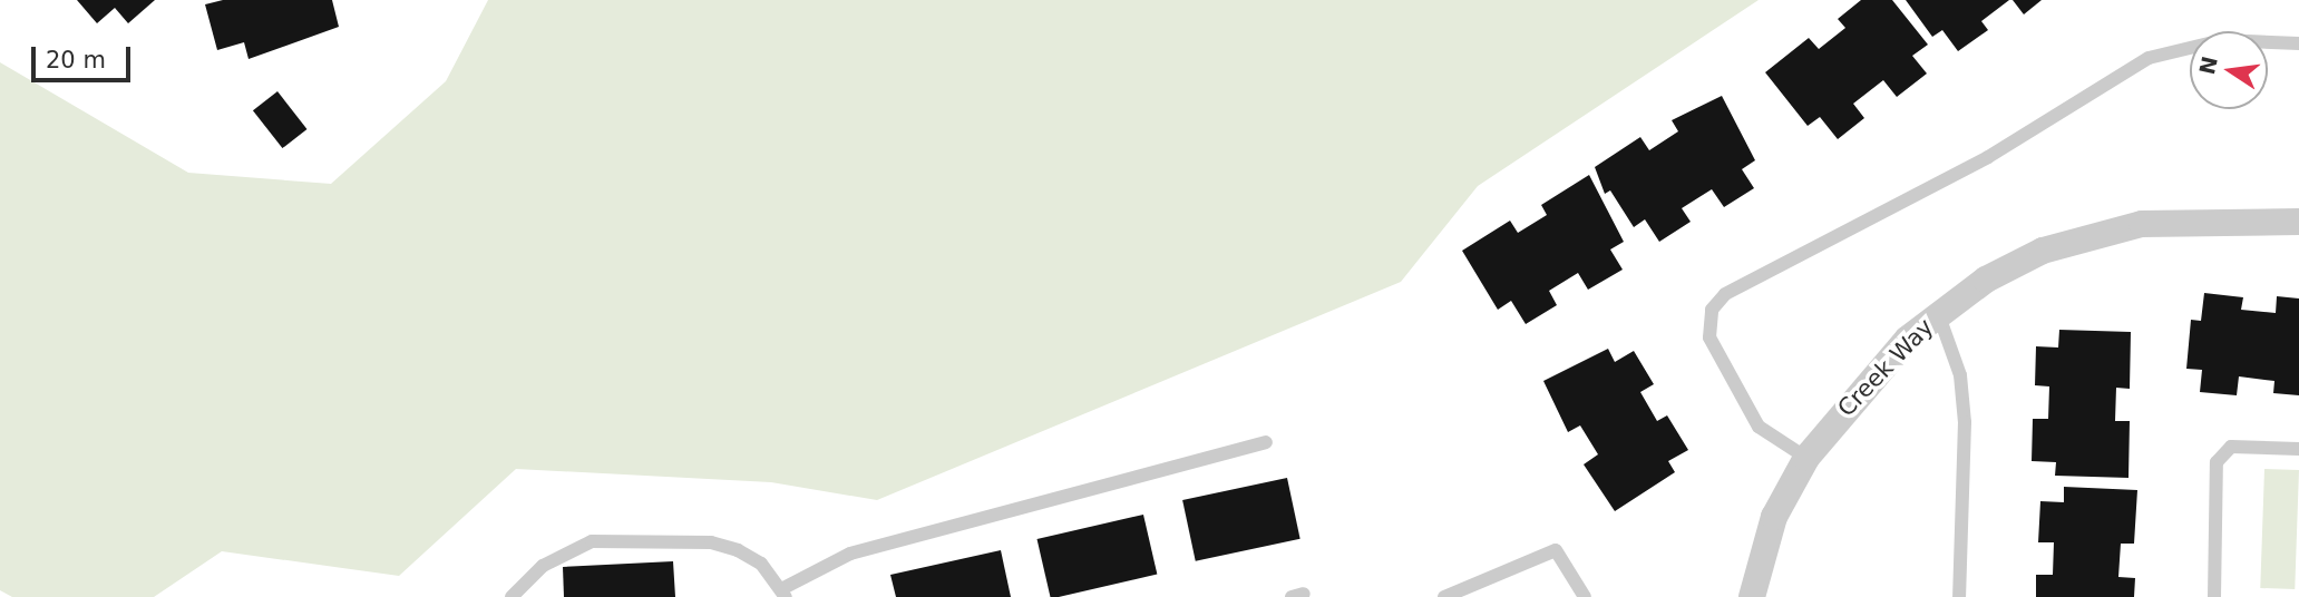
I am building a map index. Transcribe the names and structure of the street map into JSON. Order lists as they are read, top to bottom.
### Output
{
  "streets": {
    "street": ["Creek Way"]
  },
  "scale_bar": "20 m",
  "north": "left"
}
